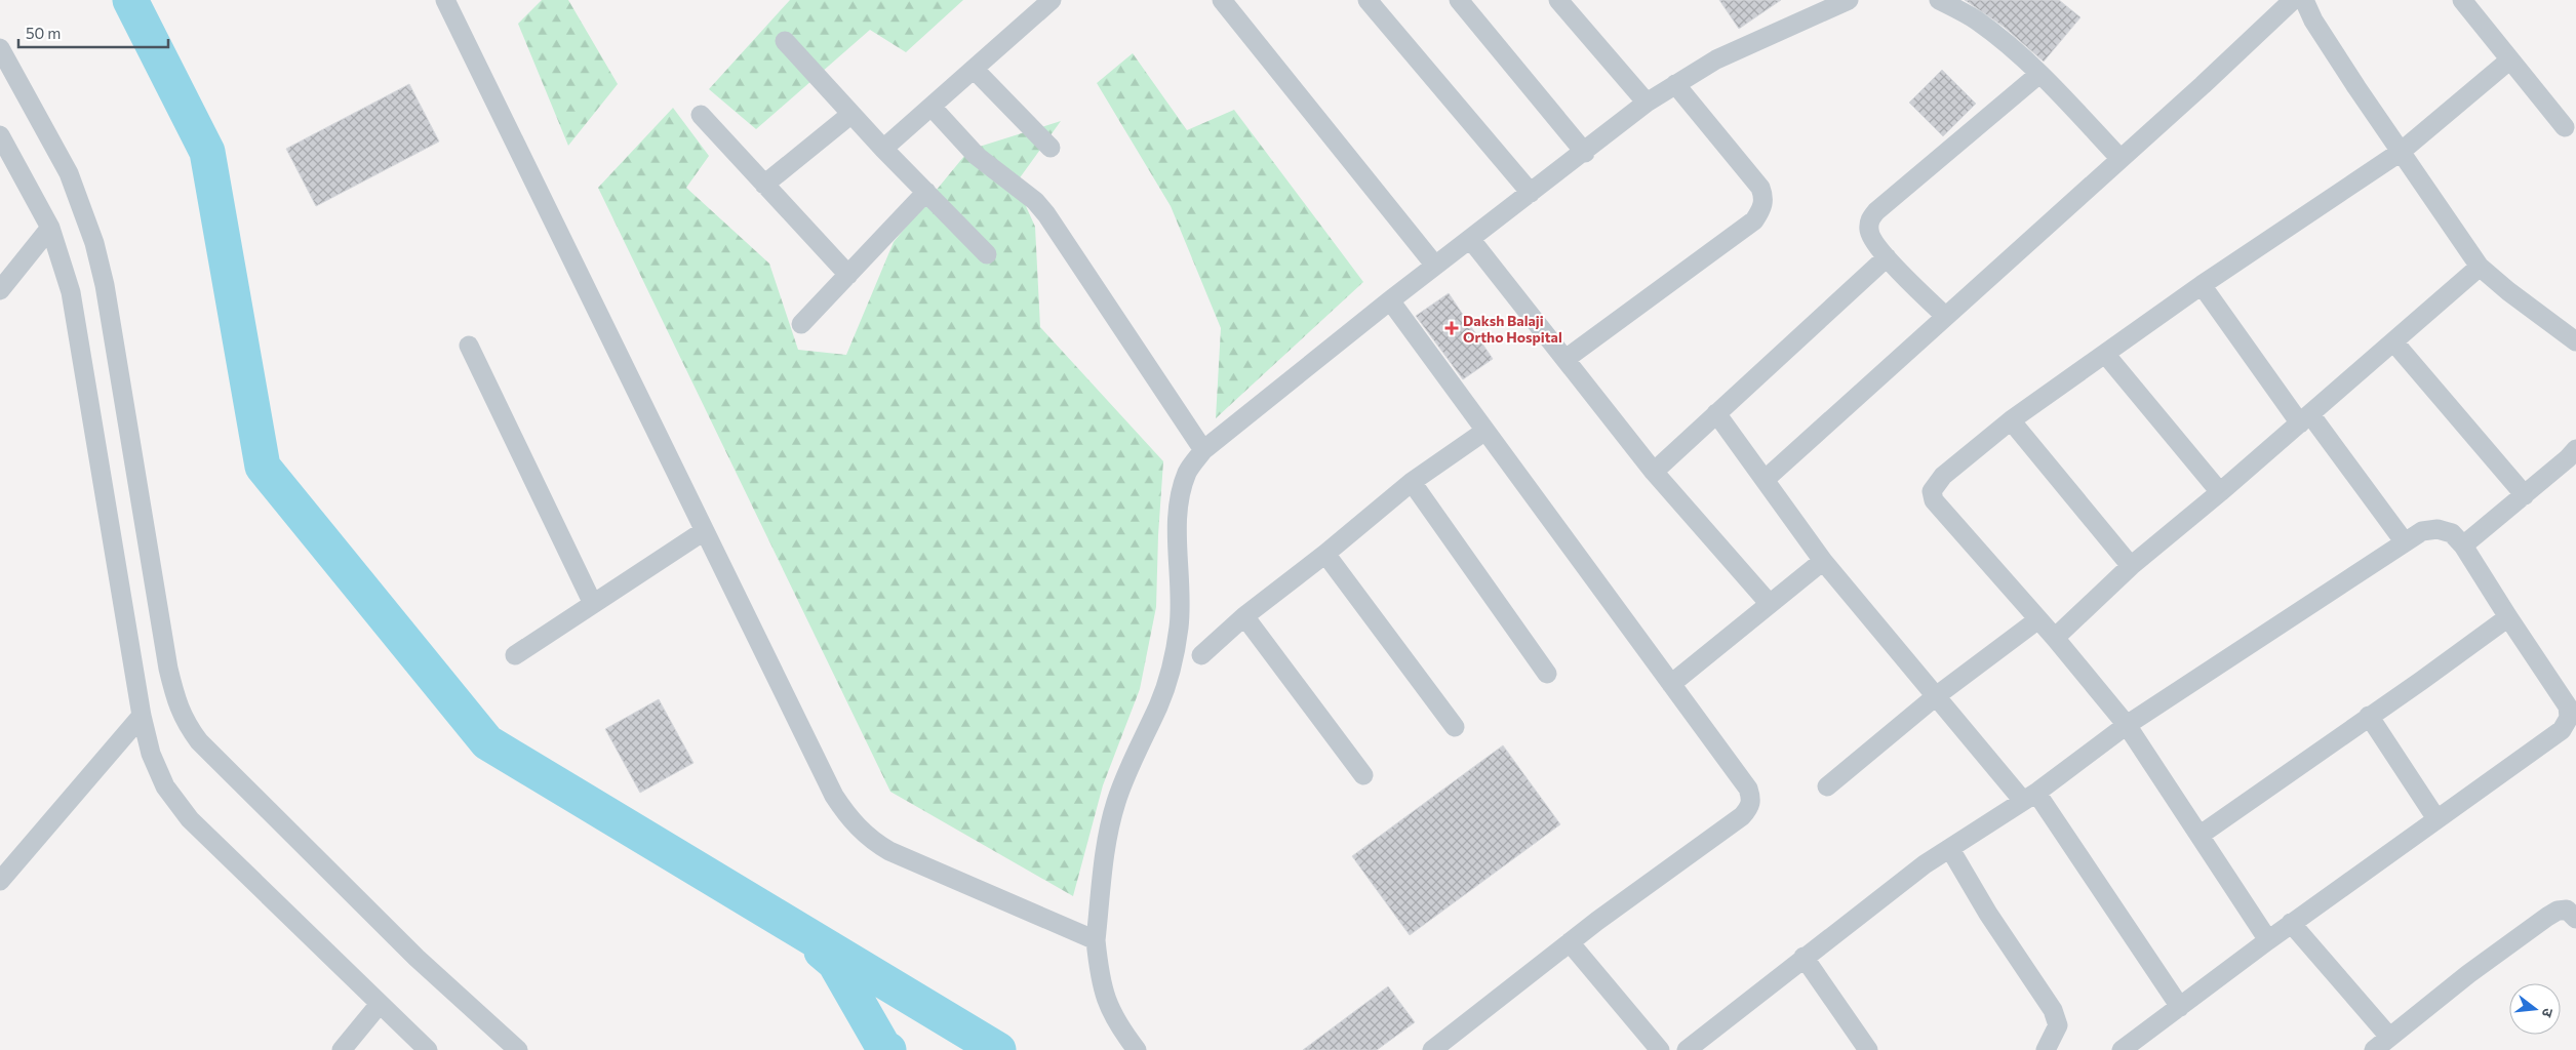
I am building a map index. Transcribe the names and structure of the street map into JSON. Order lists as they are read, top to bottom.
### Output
{
  "places": {
    "health": ["Daksh Balaji Ortho Hospital"]
  },
  "scale_bar": "50 m",
  "north": "right"
}
